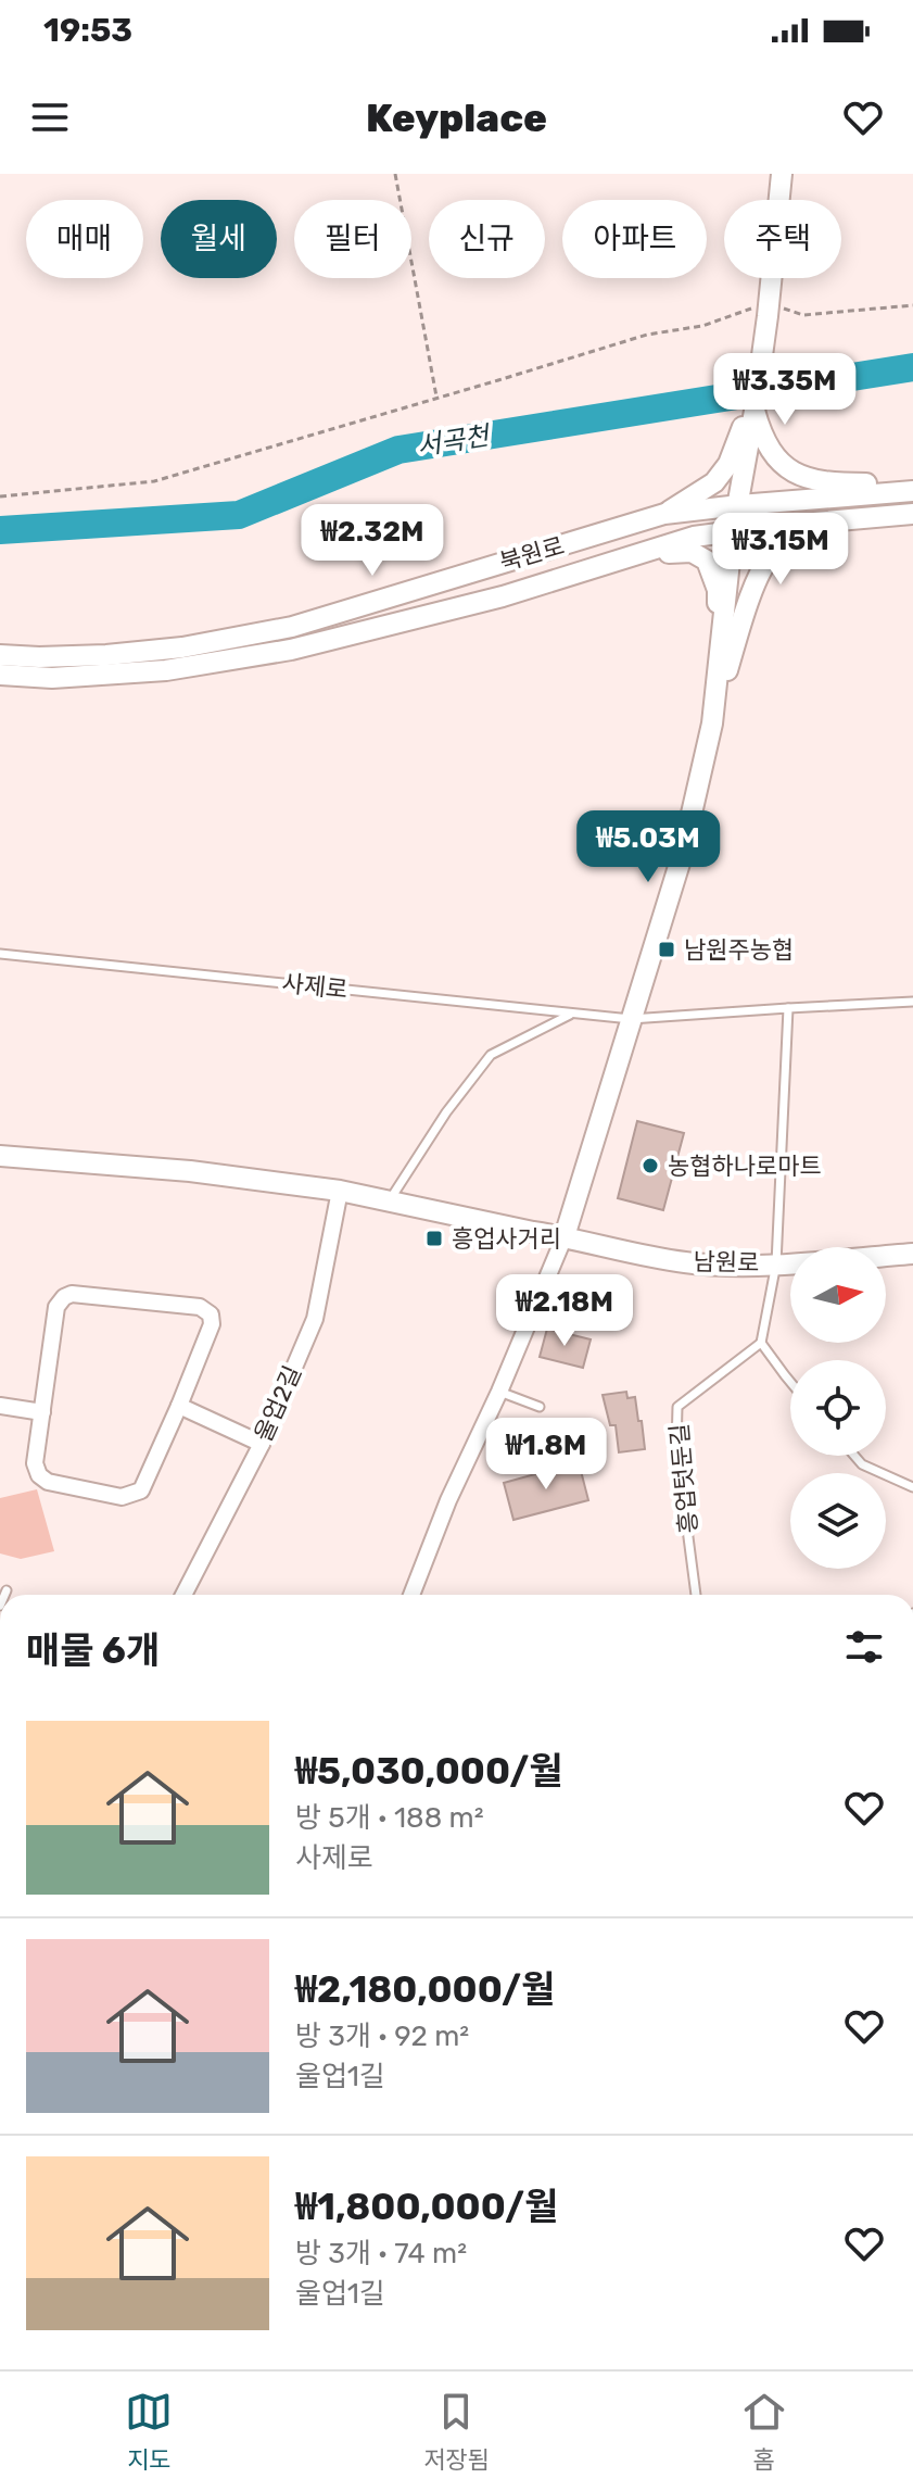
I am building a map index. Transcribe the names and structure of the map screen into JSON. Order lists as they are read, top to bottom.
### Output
{
  "streets": {
    "street": ["북원로", "남원로", "울업2길"],
    "lane": ["사제로", "흥업텃둔길"]
  },
  "crossings": [
    ["남원로", "울업2길"]
  ],
  "water": ["서곡천"],
  "places": {
    "transit": ["남원주농협", "흥업사거리"],
    "other": ["농협하나로마트"]
  },
  "north": "right",
  "page": {
    "status": "19:53",
    "header": "Keyplace",
    "chip": [
      "매매",
      "월세",
      "필터",
      "신규",
      "아파트",
      "주택"
    ],
    "price": [
      "₩3.35M",
      "₩2.32M",
      "₩3.15M",
      "₩5.03M",
      "₩2.18M",
      "₩1.8M"
    ],
    "heading": "매물 6개",
    "list": [
      {
        "name": "₩5,030,000/월",
        "note": "방 5개 · 188 m² · 사제로"
      },
      {
        "name": "₩2,180,000/월",
        "note": "방 3개 · 92 m² · 울업1길"
      },
      {
        "name": "₩1,800,000/월",
        "note": "방 3개 · 74 m² · 울업1길"
      }
    ],
    "tabs": ["지도", "저장됨", "홈"]
  }
}
